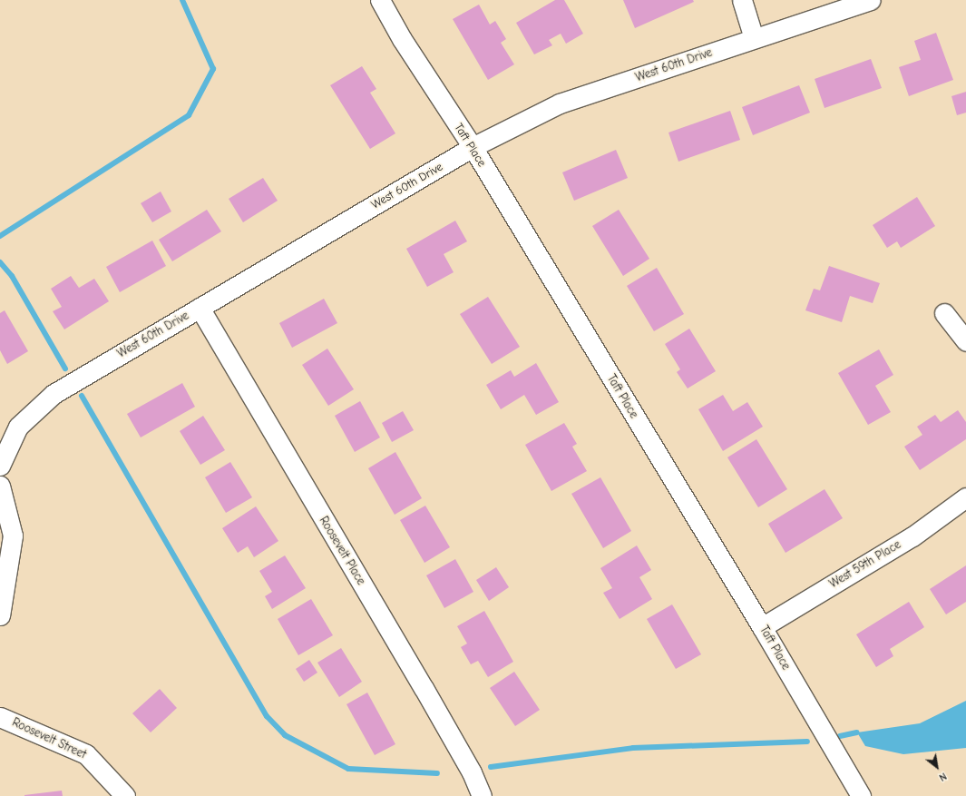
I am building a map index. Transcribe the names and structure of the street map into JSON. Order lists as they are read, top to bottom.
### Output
{
  "streets": {
    "street": [
      "West 60th Drive",
      "Taft Place",
      "Roosevelt Place",
      "West 59th Place",
      "Roosevelt Street"
    ]
  },
  "crossings": [
    ["West 60th Drive", "Taft Place"],
    ["West 60th Drive", "Roosevelt Place"],
    ["Taft Place", "West 59th Place"]
  ],
  "north": "bottom right"
}
